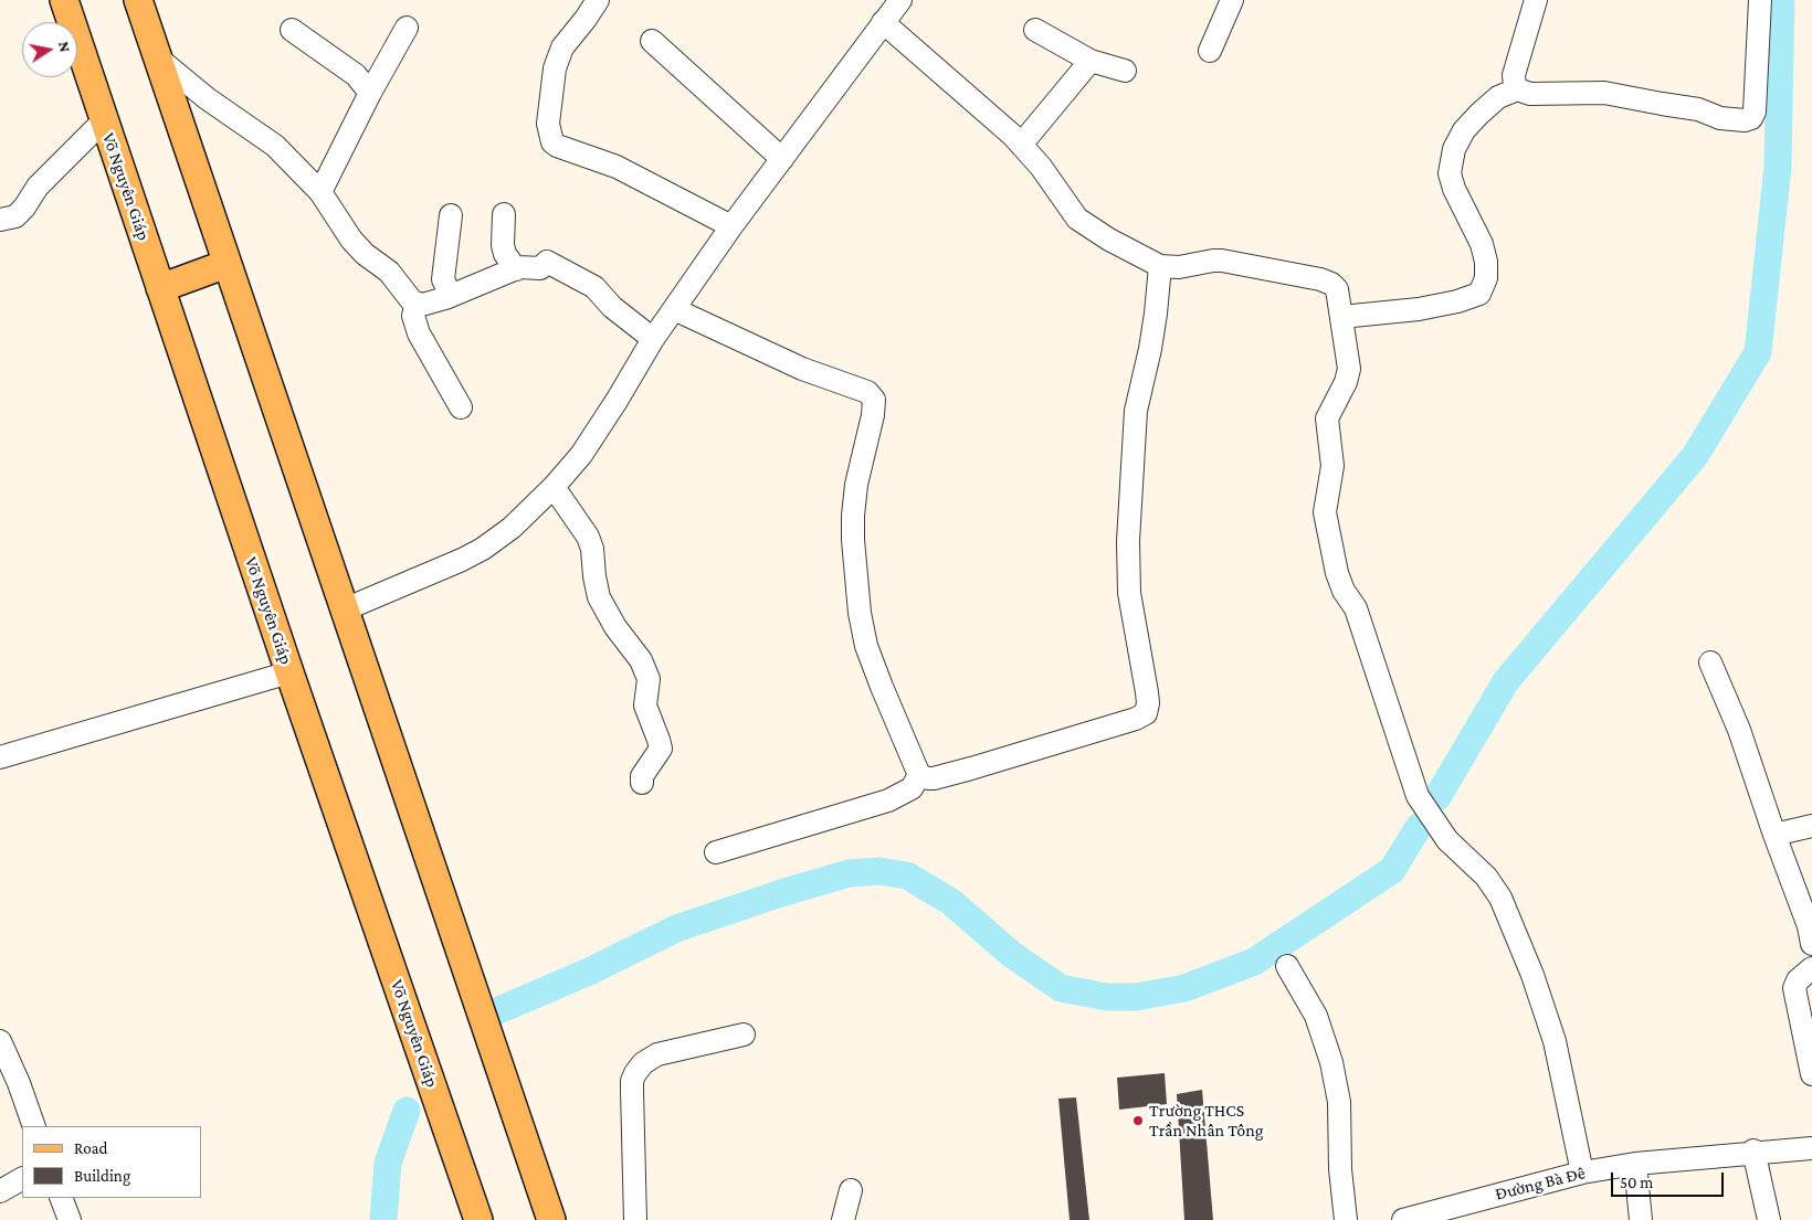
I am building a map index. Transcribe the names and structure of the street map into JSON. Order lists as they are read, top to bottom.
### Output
{
  "streets": {
    "main road": ["Võ Nguyên Giáp"],
    "street": ["Đường Bà Đê"]
  },
  "places": ["Trường THCS Trần Nhân Tông"],
  "legend": ["Road", "Building"],
  "scale_bar": "50 m",
  "north": "right"
}
